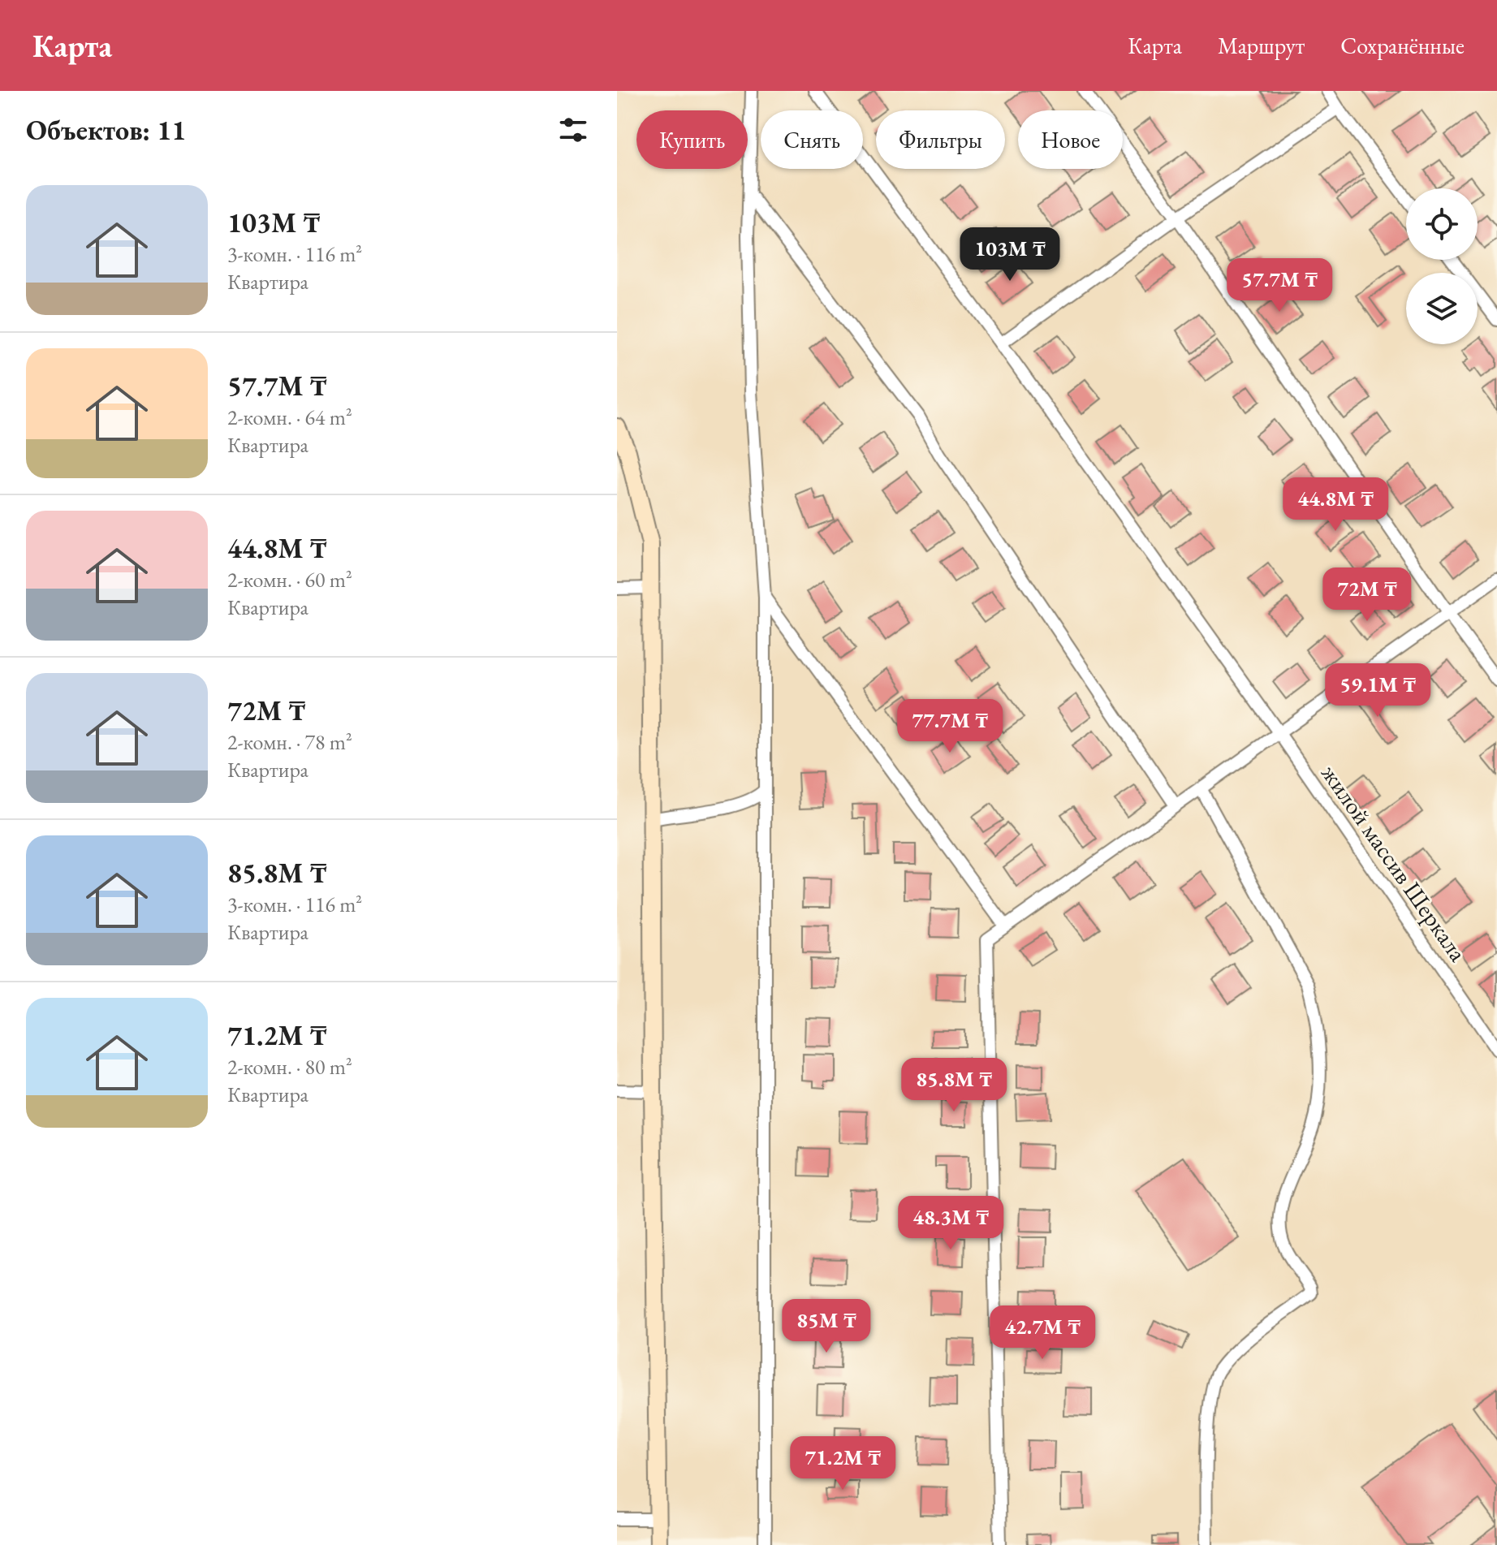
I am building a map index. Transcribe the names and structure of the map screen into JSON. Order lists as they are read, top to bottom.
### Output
{
  "streets": {
    "street": ["жилой массив Шеркала"]
  },
  "page": {
    "header": "Карта",
    "nav": ["Карта", "Маршрут", "Сохранённые"],
    "heading": "Объектов: 11",
    "chip": [
      "Купить",
      "Снять",
      "Фильтры",
      "Новое"
    ],
    "list": [
      {
        "name": "103M ₸",
        "note": "3-комн. · 116 m² · Квартира"
      },
      {
        "name": "57.7M ₸",
        "note": "2-комн. · 64 m² · Квартира"
      },
      {
        "name": "44.8M ₸",
        "note": "2-комн. · 60 m² · Квартира"
      },
      {
        "name": "72M ₸",
        "note": "2-комн. · 78 m² · Квартира"
      },
      {
        "name": "85.8M ₸",
        "note": "3-комн. · 116 m² · Квартира"
      },
      {
        "name": "71.2M ₸",
        "note": "2-комн. · 80 m² · Квартира"
      }
    ],
    "price": [
      "103M ₸",
      "57.7M ₸",
      "44.8M ₸",
      "72M ₸",
      "59.1M ₸",
      "77.7M ₸",
      "85.8M ₸",
      "48.3M ₸",
      "85M ₸",
      "42.7M ₸",
      "71.2M ₸"
    ]
  }
}
